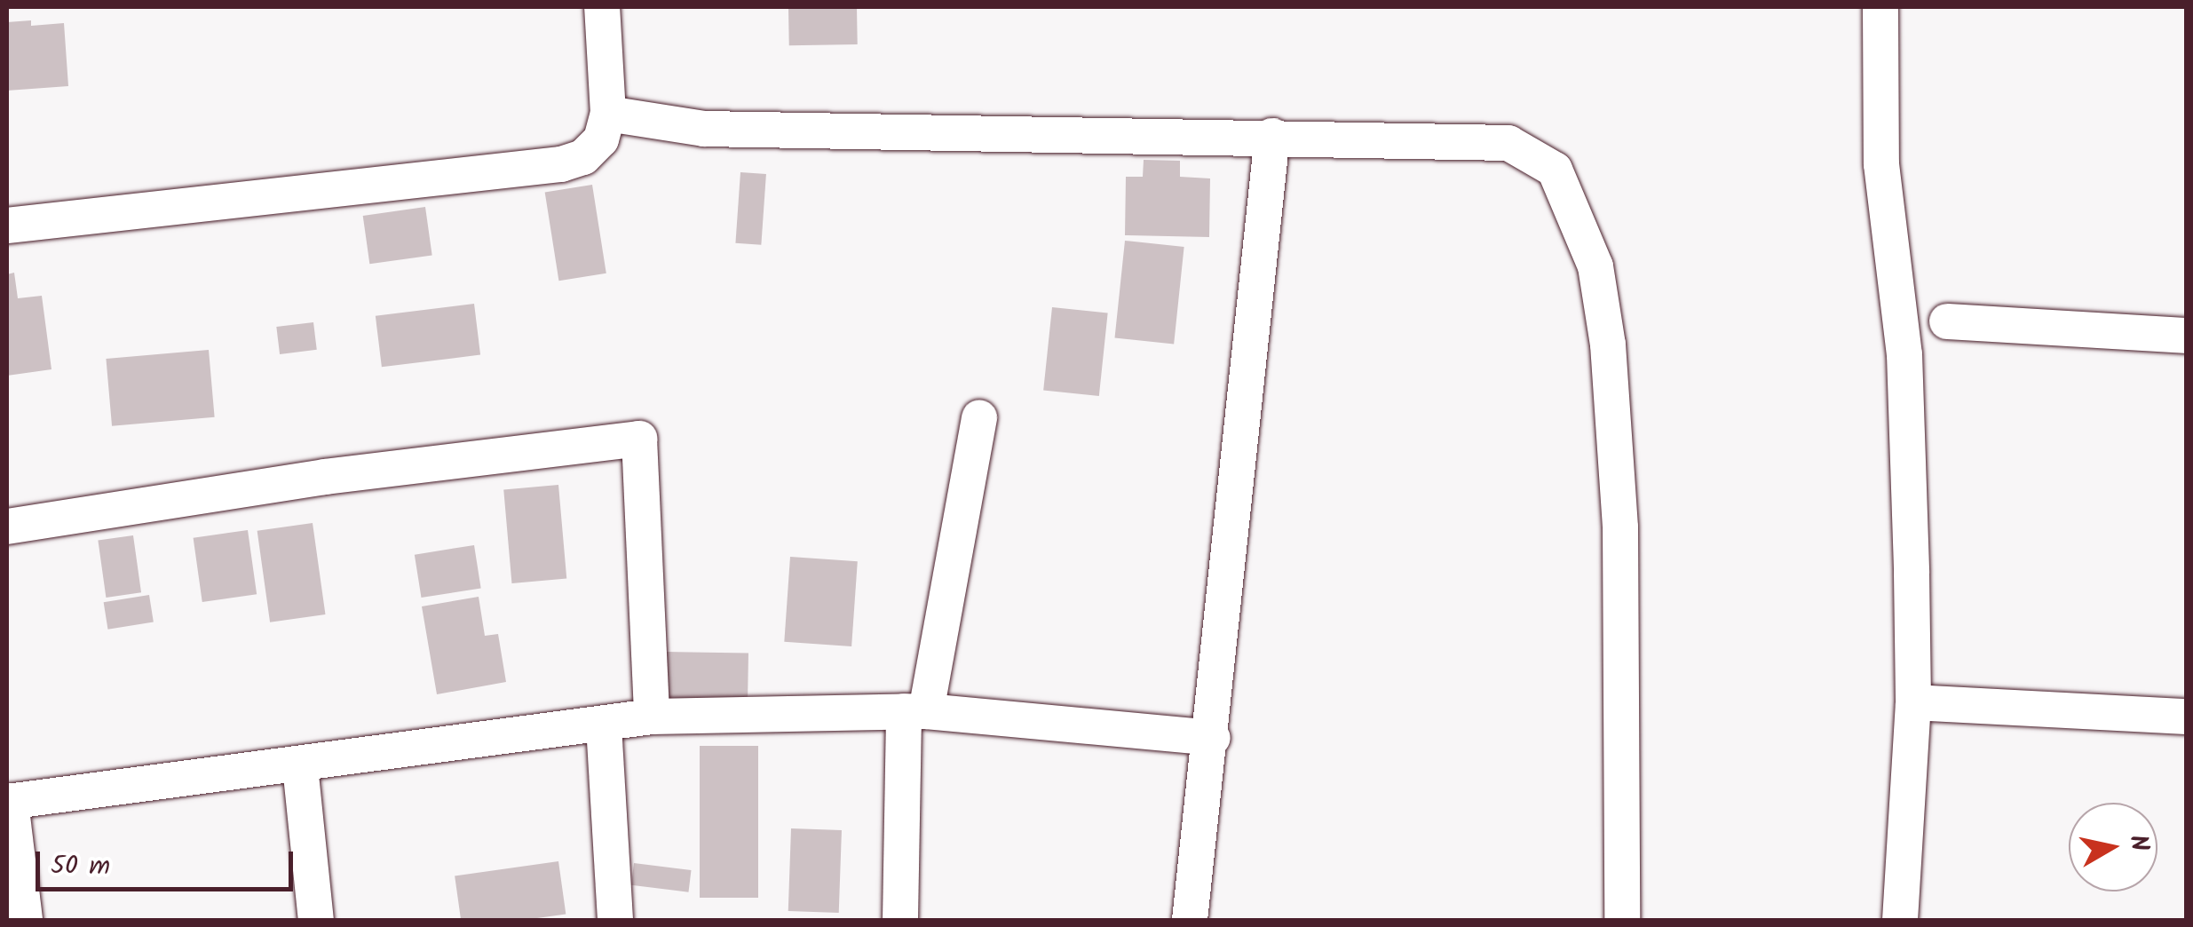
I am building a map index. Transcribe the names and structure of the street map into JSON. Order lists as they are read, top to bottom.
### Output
{
  "scale_bar": "50 m",
  "north": "right"
}
